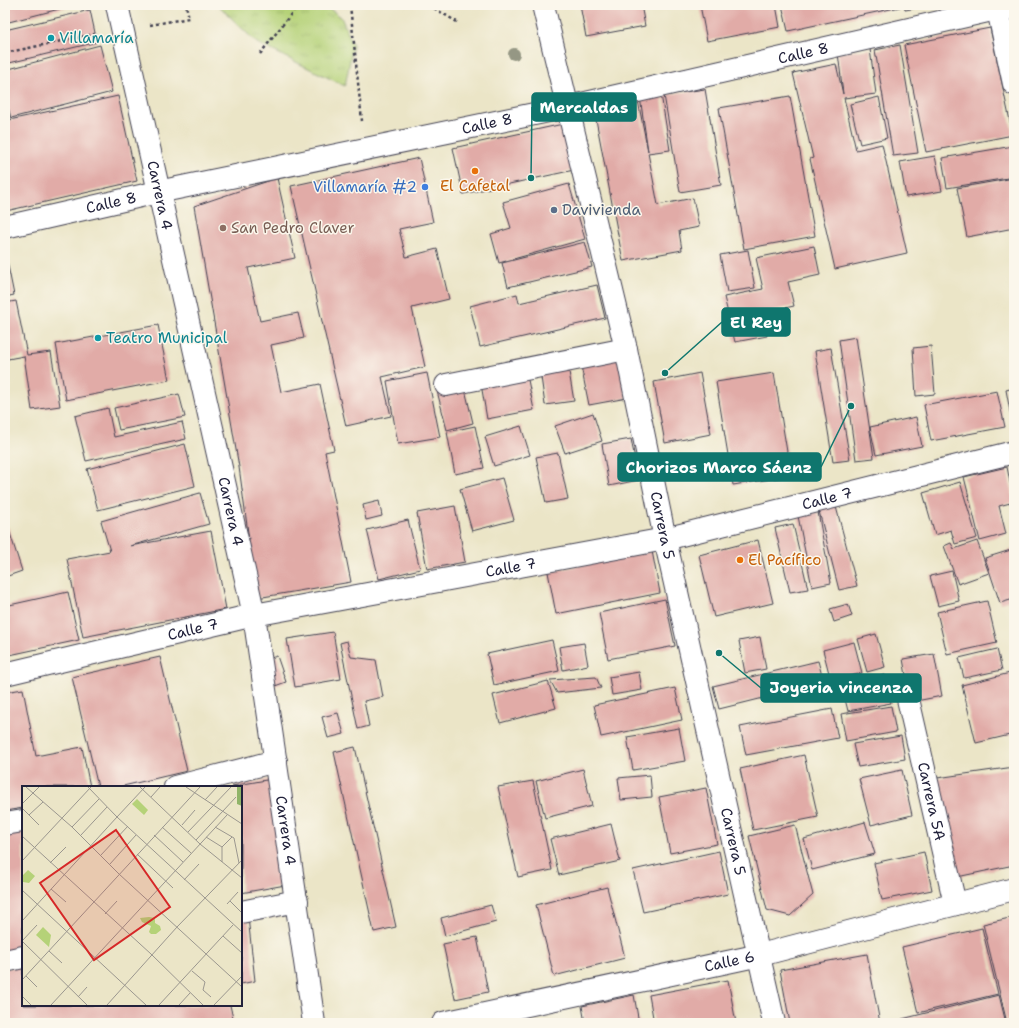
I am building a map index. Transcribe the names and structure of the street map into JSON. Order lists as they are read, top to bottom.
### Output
{
  "streets": {
    "street": [
      "Calle 8",
      "Carrera 4",
      "Calle 7",
      "Carrera 5",
      "Carrera 5A",
      "Calle 6"
    ]
  },
  "crossings": [
    ["Calle 8", "Carrera 4"],
    ["Calle 8", "Carrera 5"],
    ["Carrera 4", "Calle 7"],
    ["Calle 7", "Carrera 5"],
    ["Carrera 5", "Calle 6"],
    ["Carrera 5A", "Calle 6"]
  ],
  "places": [
    "Villamaría",
    "El Cafetal",
    "Mercaldas",
    "Villamaría #2",
    "Davivienda",
    "San Pedro Claver",
    "Teatro Municipal",
    "El Rey",
    "Chorizos Marco Sáenz",
    "El Pacífico",
    "Joyeria vincenza"
  ]
}
